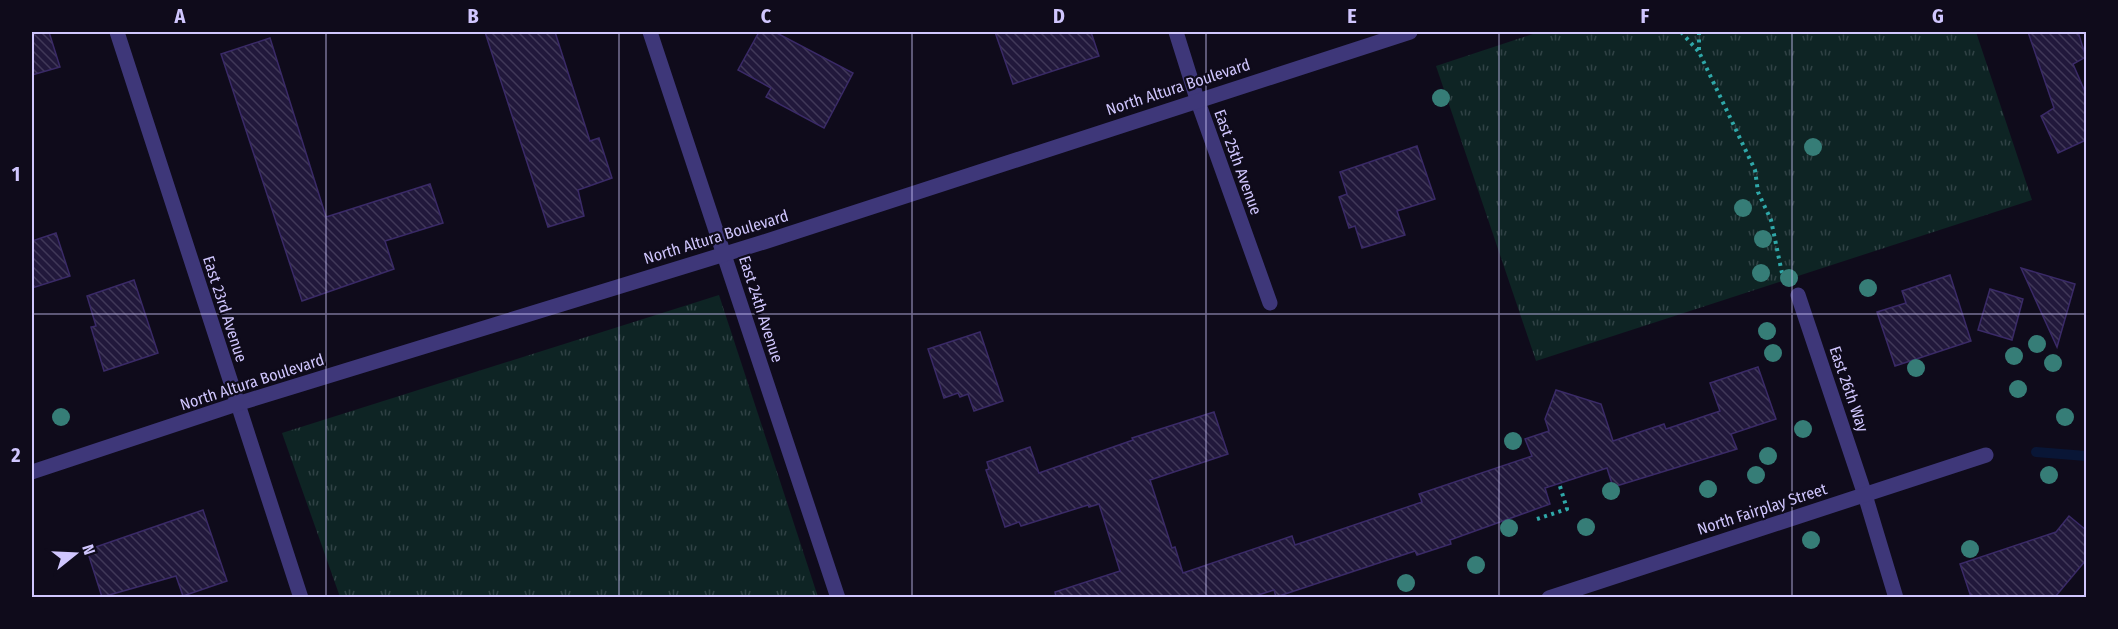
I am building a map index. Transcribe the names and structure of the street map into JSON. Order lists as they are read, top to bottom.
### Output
{
  "streets": {
    "street": [
      "North Altura Boulevard",
      "East 25th Avenue",
      "East 23rd Avenue",
      "East 24th Avenue",
      "East 26th Way",
      "North Fairplay Street"
    ]
  },
  "crossings": [
    ["North Altura Boulevard", "East 25th Avenue"],
    ["North Altura Boulevard", "East 23rd Avenue"],
    ["North Altura Boulevard", "East 24th Avenue"],
    ["East 26th Way", "North Fairplay Street"]
  ],
  "north": "right",
  "grid": {
    "columns": [
      "A",
      "B",
      "C",
      "D",
      "E",
      "F",
      "G"
    ],
    "rows": ["1", "2"]
  }
}
